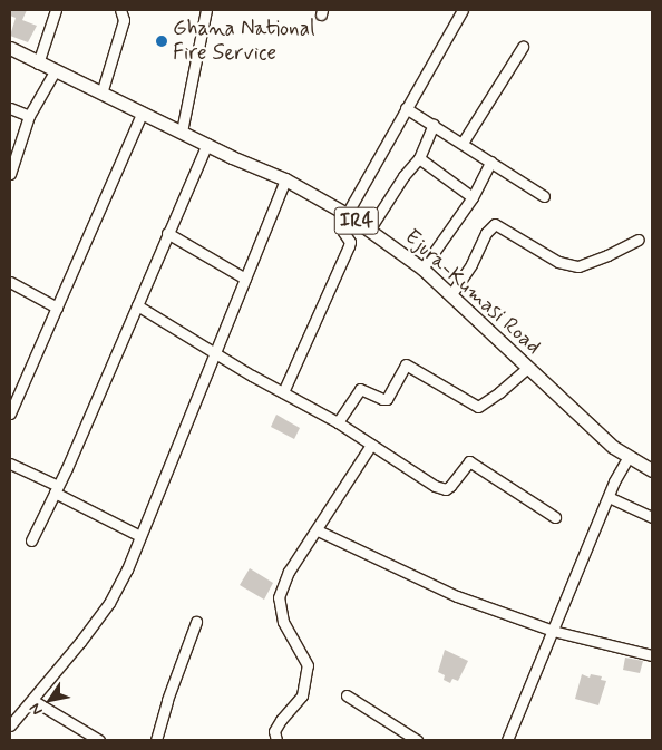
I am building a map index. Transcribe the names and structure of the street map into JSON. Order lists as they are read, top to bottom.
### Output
{
  "streets": {
    "main road": ["IR4", "Ejura-Kumasi Road"]
  },
  "places": ["Ghana National Fire Service"],
  "north": "bottom left"
}
